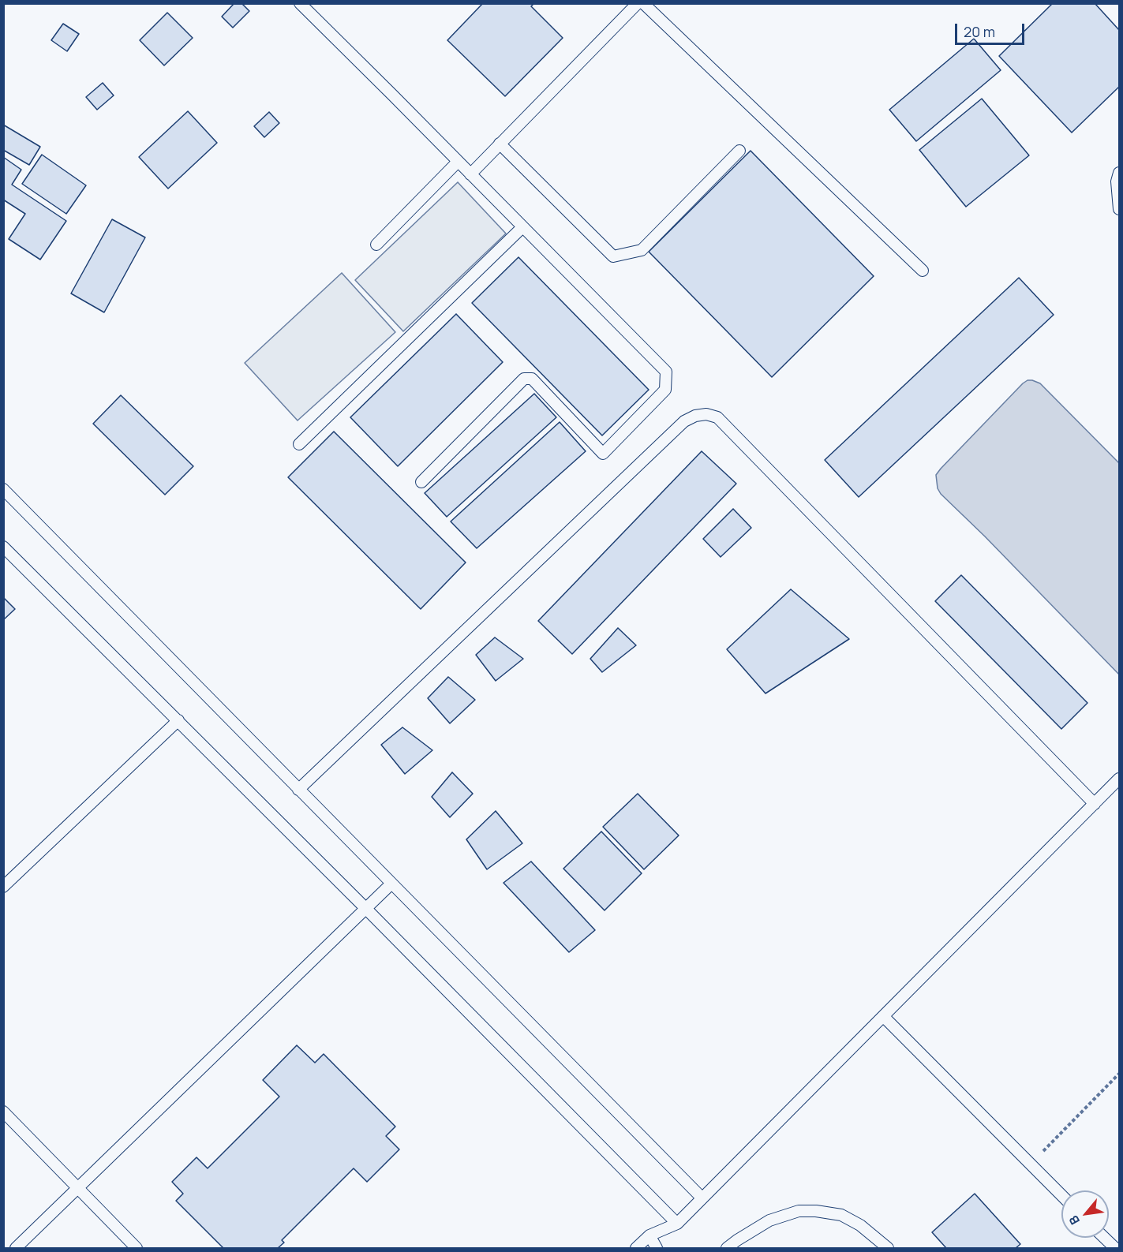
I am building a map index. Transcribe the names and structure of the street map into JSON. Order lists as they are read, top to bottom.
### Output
{
  "scale_bar": "20 m",
  "north": "bottom left"
}
